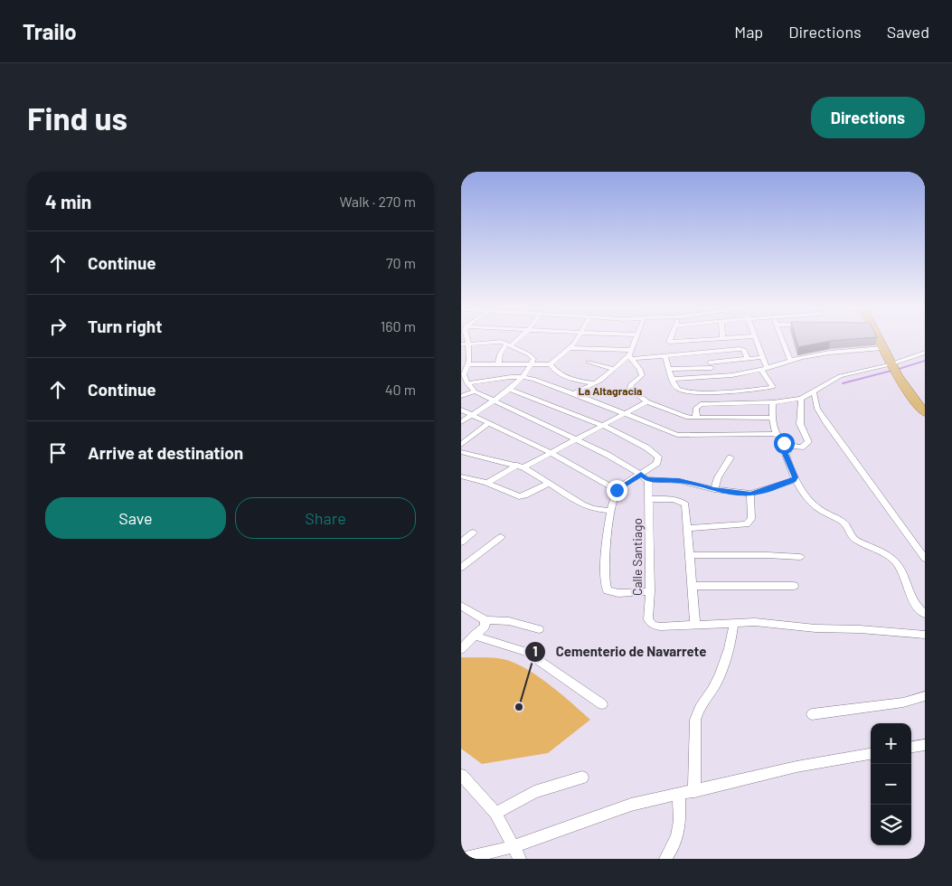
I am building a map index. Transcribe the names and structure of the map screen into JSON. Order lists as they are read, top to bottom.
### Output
{
  "streets": {
    "street": ["Calle Santiago"]
  },
  "districts": ["La Altagracia"],
  "places": ["Cementerio de Navarrete"],
  "page": {
    "header": "Trailo",
    "nav": ["Map", "Directions", "Saved"],
    "buttons": [
      "Directions",
      ["Save", "Share"]
    ],
    "title": "Find us",
    "heading": ["4 min", "Walk · 270 m"],
    "list": [
      ["Continue", "70 m"],
      ["Turn right", "160 m"],
      ["Continue", "40 m"],
      "Arrive at destination"
    ],
    "map_buttons": ["+", "−"]
  }
}
